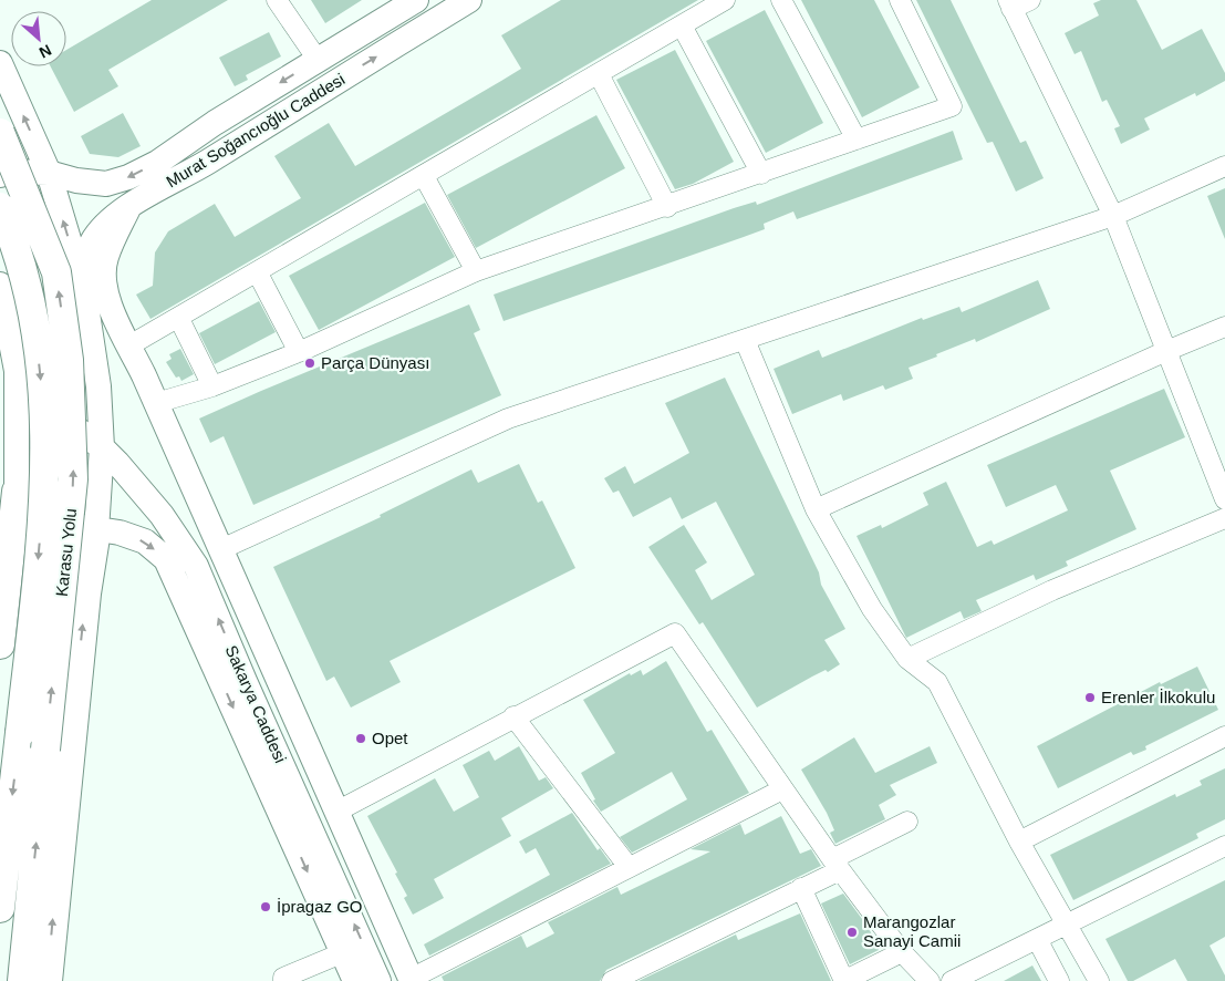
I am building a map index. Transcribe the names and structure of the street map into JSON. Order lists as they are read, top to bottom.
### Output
{
  "streets": {
    "highway": ["Karasu Yolu"],
    "main road": ["Murat Soğancıoğlu Caddesi", "Sakarya Caddesi"]
  },
  "places": [
    "Parça Dünyası",
    "Erenler İlkokulu",
    "Opet",
    "İpragaz GO",
    "Marangozlar Sanayi Camii"
  ],
  "north": "bottom right"
}
